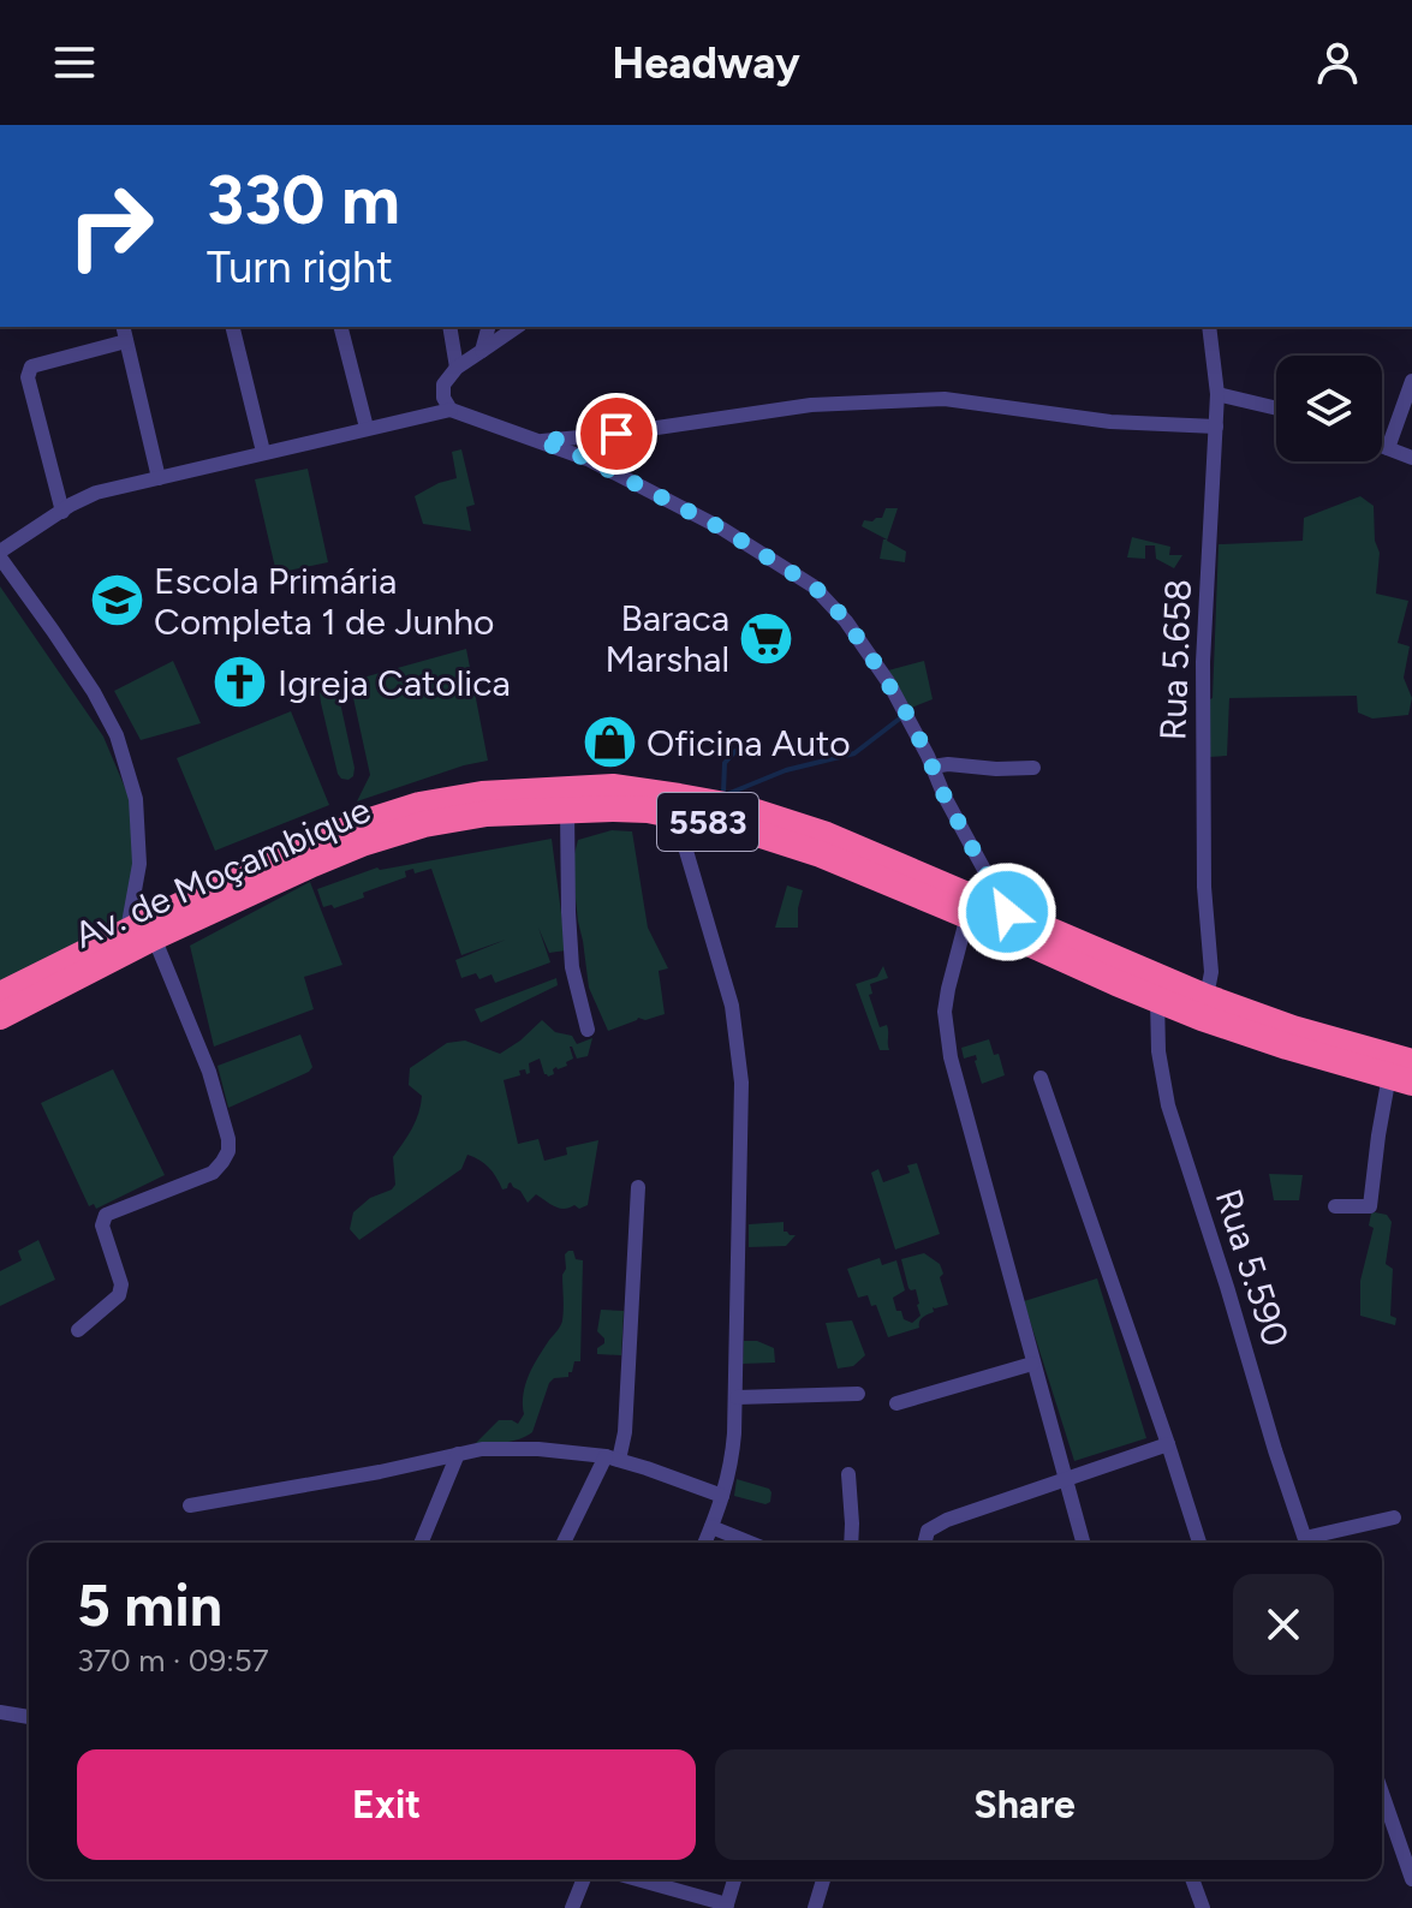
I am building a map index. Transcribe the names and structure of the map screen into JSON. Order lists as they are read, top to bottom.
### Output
{
  "streets": {
    "highway": ["5583", "Av. de Moçambique"],
    "street": ["Rua 5.658", "Rua 5.590"]
  },
  "crossings": [
    ["Rua 5.658", "Av. de Moçambique"],
    ["Av. de Moçambique", "Rua 5.590"]
  ],
  "places": {
    "school or university": ["Escola Primária Completa 1 de Junho"],
    "supermarket": ["Baraca Marshal"],
    "church": ["Igreja Catolica"],
    "shop": ["Oficina Auto"]
  },
  "page": {
    "header": "Headway",
    "turn": ["330 m", "Turn right"],
    "heading": ["5 min", "370 m · 09:57"],
    "buttons": ["Exit", "Share"]
  }
}
